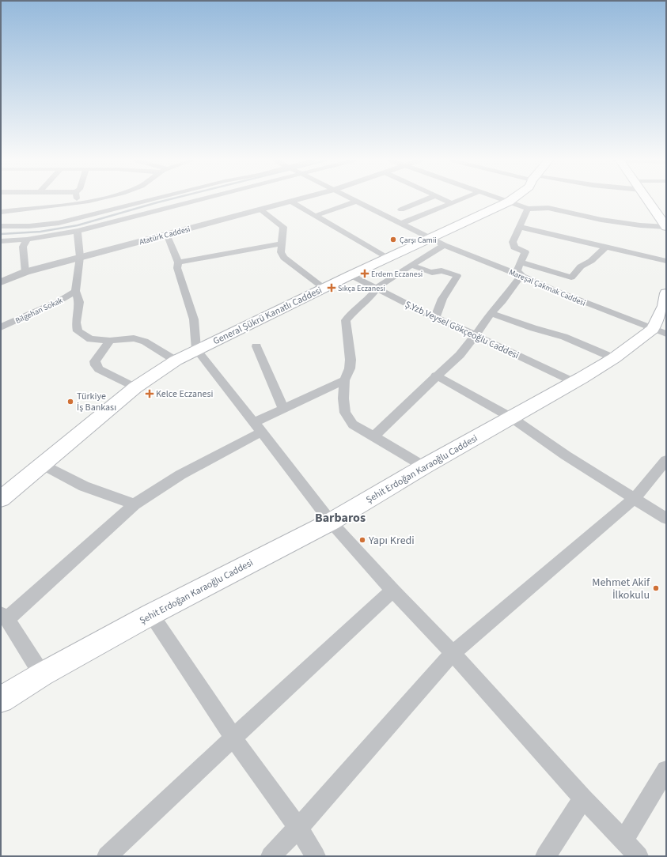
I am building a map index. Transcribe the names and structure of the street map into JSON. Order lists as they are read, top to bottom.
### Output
{
  "streets": {
    "main road": ["General Şükrü Kanatlı Caddesi", "Şehit Erdoğan Karaoğlu Caddesi"],
    "street": [
      "Atatürk Caddesi",
      "Mareşal Çakmak Caddesi",
      "Bilgehan Sokak",
      "Ş.Yzb Veysel Gökçeoğlu Caddesi"
    ]
  },
  "crossings": [
    ["Mareşal Çakmak Caddesi", "General Şükrü Kanatlı Caddesi"],
    ["Mareşal Çakmak Caddesi", "Şehit Erdoğan Karaoğlu Caddesi"],
    ["General Şükrü Kanatlı Caddesi", "Ş.Yzb Veysel Gökçeoğlu Caddesi"],
    ["Ş.Yzb Veysel Gökçeoğlu Caddesi", "Şehit Erdoğan Karaoğlu Caddesi"]
  ],
  "districts": ["Barbaros"],
  "places": {
    "other": [
      "Çarşı Camii",
      "Türkiye İş Bankası",
      "Yapı Kredi",
      "Mehmet Akif İlkokulu"
    ],
    "health": ["Erdem Eczanesi", "Sıkça Eczanesi", "Kelce Eczanesi"]
  }
}
